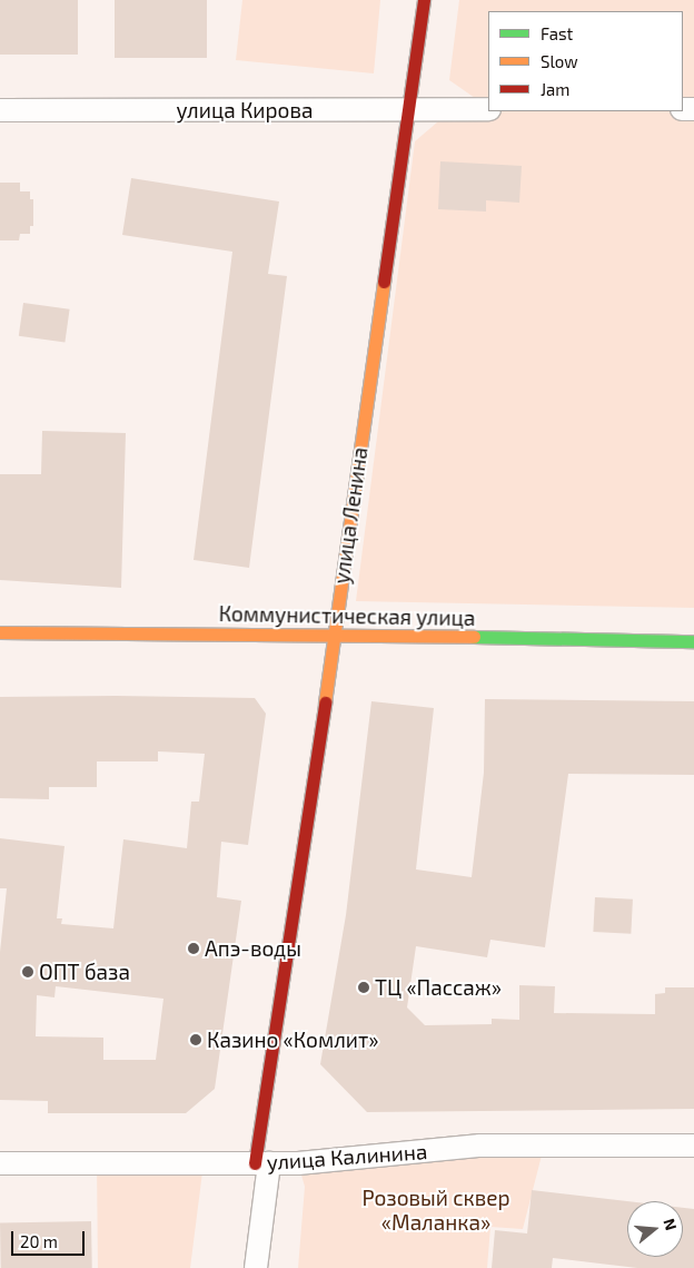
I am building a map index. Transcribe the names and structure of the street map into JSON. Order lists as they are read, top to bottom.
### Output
{
  "streets": {
    "street": [
      "улица Кирова",
      "улица Ленина",
      "Коммунистическая улица",
      "улица Калинина"
    ]
  },
  "crossings": [
    ["улица Кирова", "улица Ленина"],
    ["улица Ленина", "Коммунистическая улица"],
    ["улица Ленина", "улица Калинина"]
  ],
  "parks": ["Розовый сквер «Маланка»"],
  "places": [
    "Апэ-воды",
    "ОПТ база",
    "ТЦ «Пассаж»",
    "Казино «Комлит»"
  ],
  "legend": ["Fast", "Slow", "Jam"],
  "scale_bar": "20 m",
  "north": "right"
}
